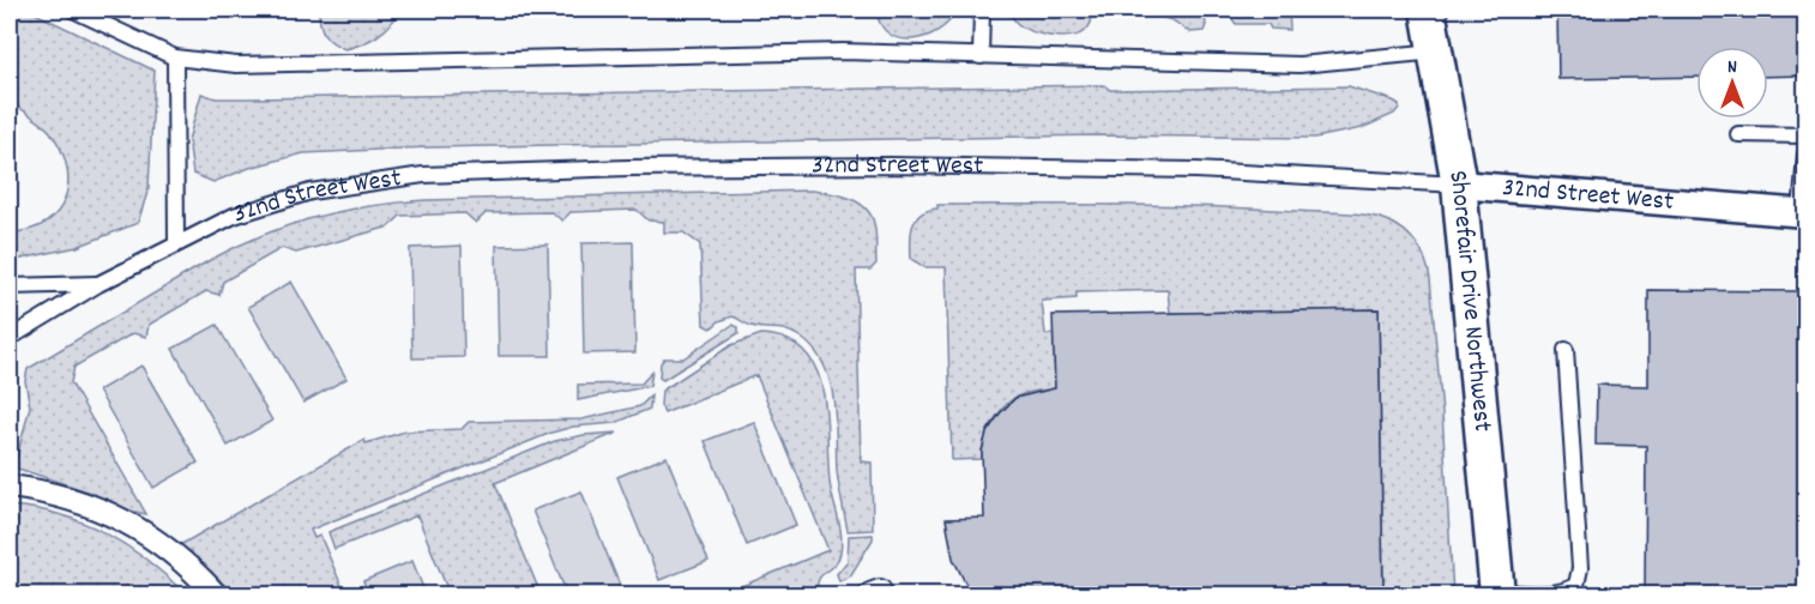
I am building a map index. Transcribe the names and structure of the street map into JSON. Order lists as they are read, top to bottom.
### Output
{
  "streets": {
    "street": ["32nd Street West", "Shorefair Drive Northwest"]
  },
  "crossings": [
    ["32nd Street West", "Shorefair Drive Northwest"]
  ],
  "north": "top"
}
